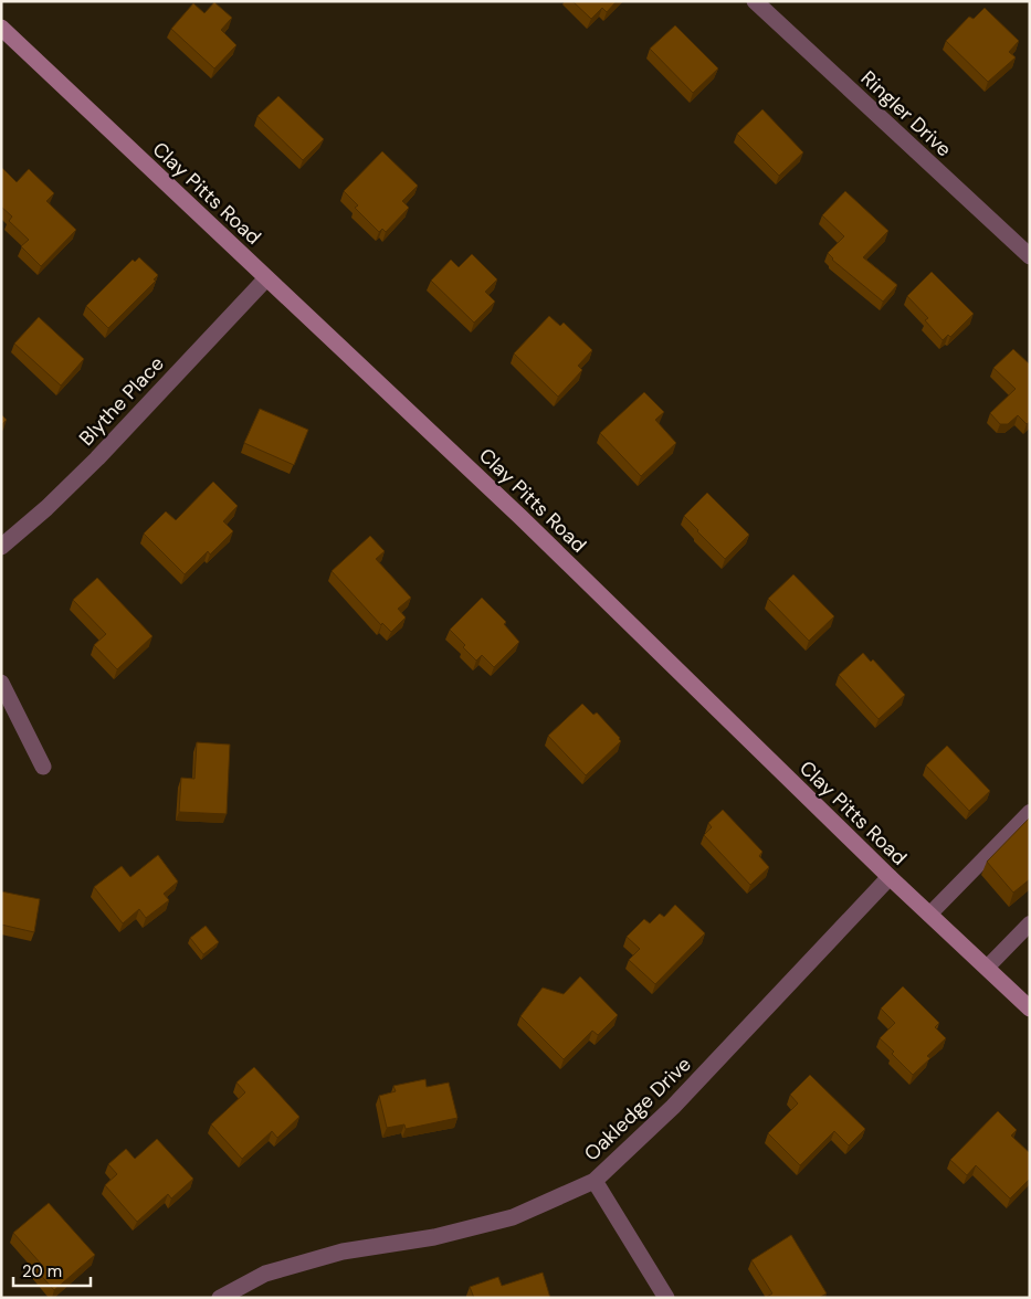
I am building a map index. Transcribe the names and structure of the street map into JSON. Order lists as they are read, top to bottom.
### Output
{
  "streets": {
    "street": [
      "Ringler Drive",
      "Clay Pitts Road",
      "Blythe Place",
      "Oakledge Drive"
    ]
  },
  "crossings": [
    ["Clay Pitts Road", "Blythe Place"],
    ["Clay Pitts Road", "Oakledge Drive"]
  ],
  "scale_bar": "20 m"
}
